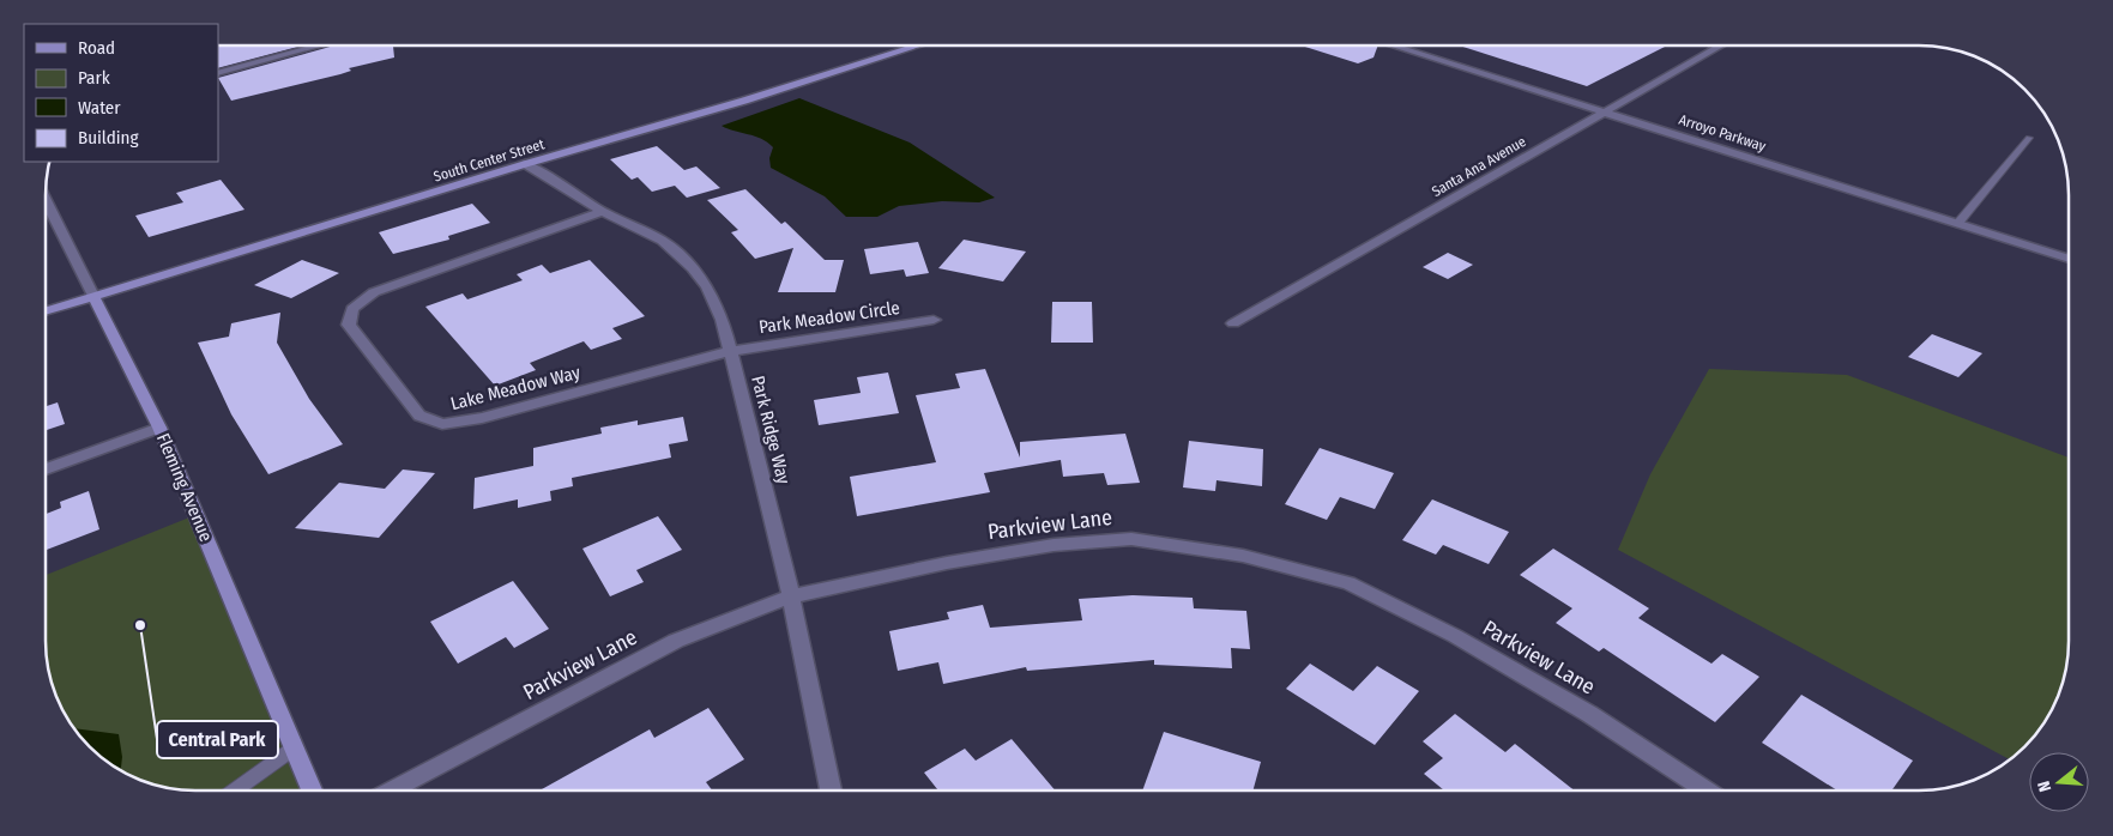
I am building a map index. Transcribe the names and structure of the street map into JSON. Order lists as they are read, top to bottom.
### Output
{
  "streets": {
    "street": [
      "Arroyo Parkway",
      "South Center Street",
      "Santa Ana Avenue",
      "Park Meadow Circle",
      "Lake Meadow Way",
      "Park Ridge Way",
      "Fleming Avenue",
      "Parkview Lane"
    ]
  },
  "crossings": [
    ["Arroyo Parkway", "Santa Ana Avenue"],
    ["South Center Street", "Park Ridge Way"],
    ["South Center Street", "Fleming Avenue"],
    ["Park Meadow Circle", "Lake Meadow Way"],
    ["Park Meadow Circle", "Park Ridge Way"],
    ["Lake Meadow Way", "Park Ridge Way"],
    ["Park Ridge Way", "Parkview Lane"]
  ],
  "places": ["Central Park"],
  "legend": [
    "Road",
    "Park",
    "Water",
    "Building"
  ],
  "north": "left"
}
